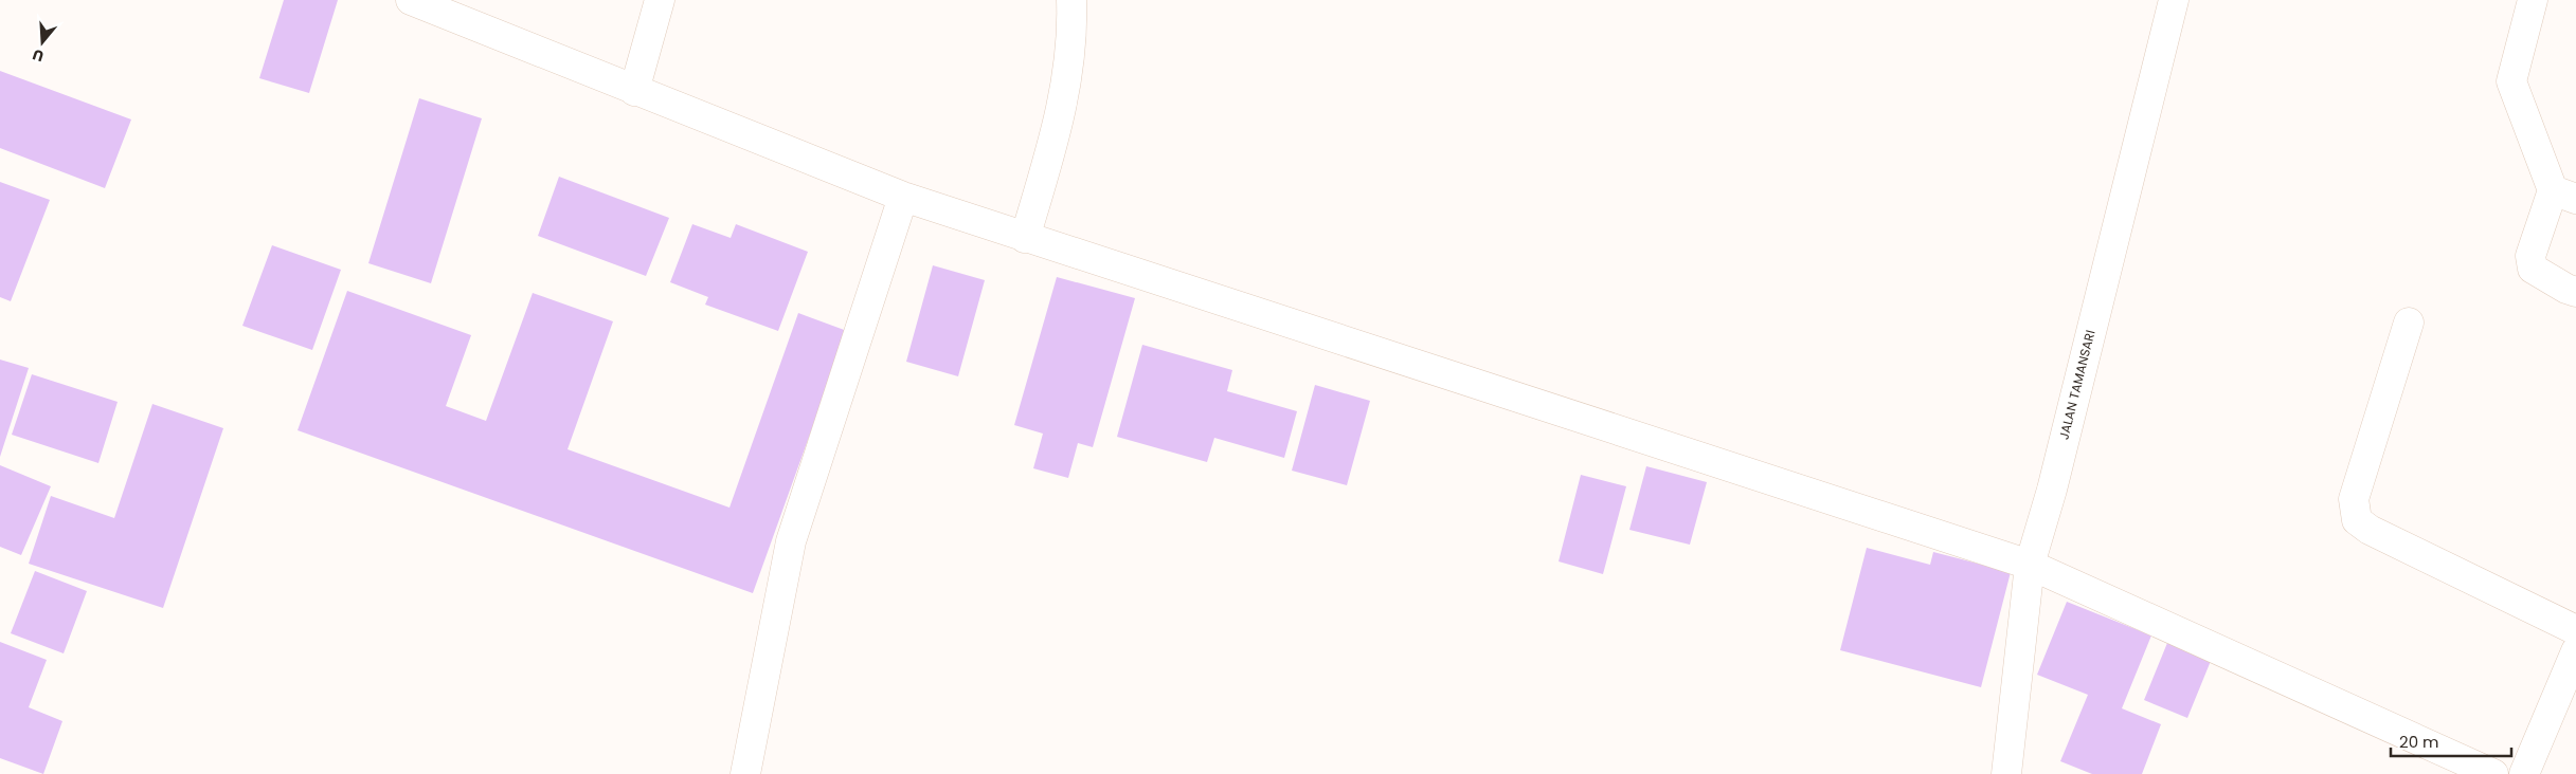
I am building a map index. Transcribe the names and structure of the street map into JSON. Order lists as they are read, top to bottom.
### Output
{
  "streets": {
    "street": ["JALAN TAMANSARI"]
  },
  "scale_bar": "20 m",
  "north": "bottom"
}
